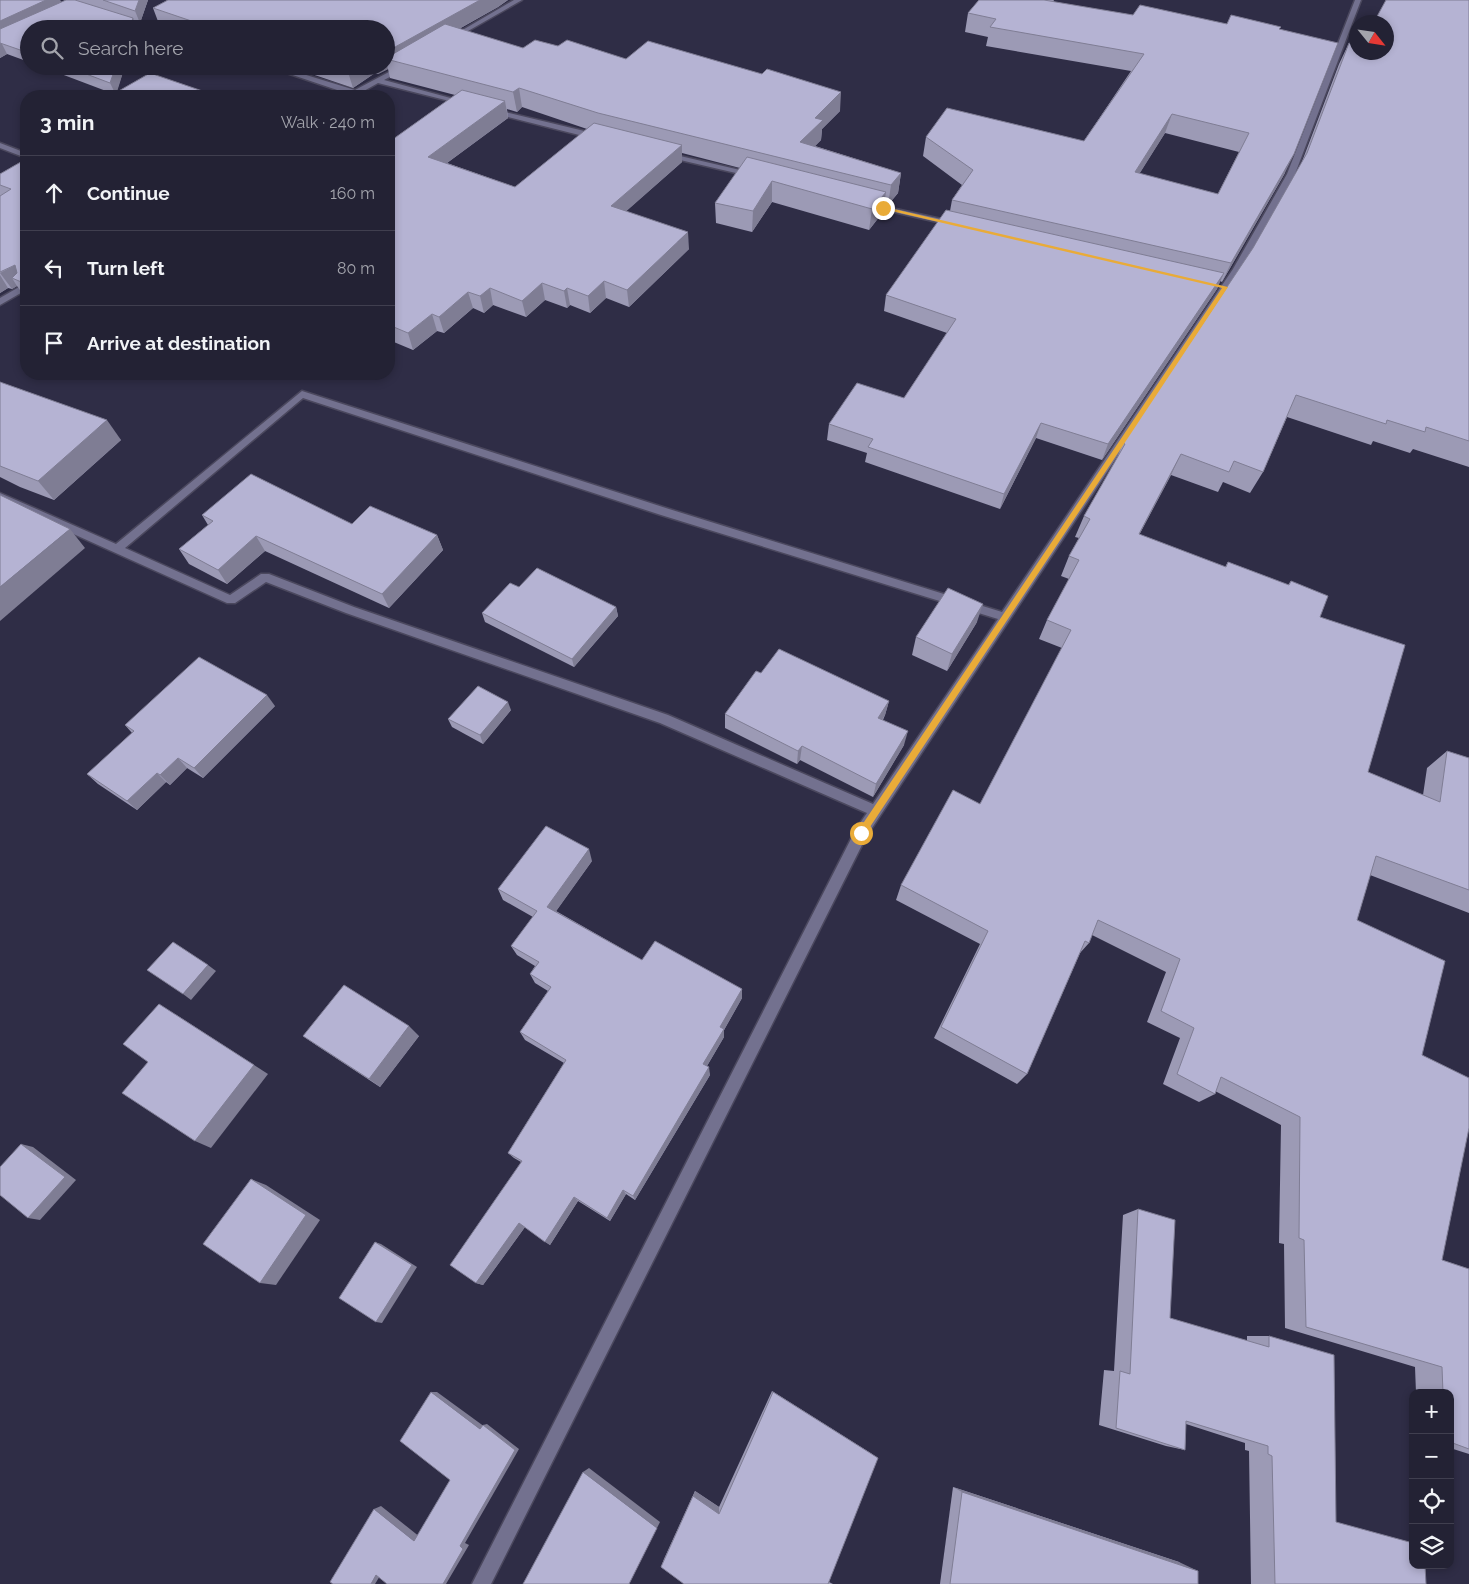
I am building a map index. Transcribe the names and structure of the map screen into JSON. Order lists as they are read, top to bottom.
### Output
{
  "north": "bottom right",
  "page": {
    "search": "Search here",
    "heading": ["3 min", "Walk · 240 m"],
    "list": [
      ["Continue", "160 m"],
      ["Turn left", "80 m"],
      "Arrive at destination"
    ],
    "map_buttons": ["+", "−"]
  }
}
